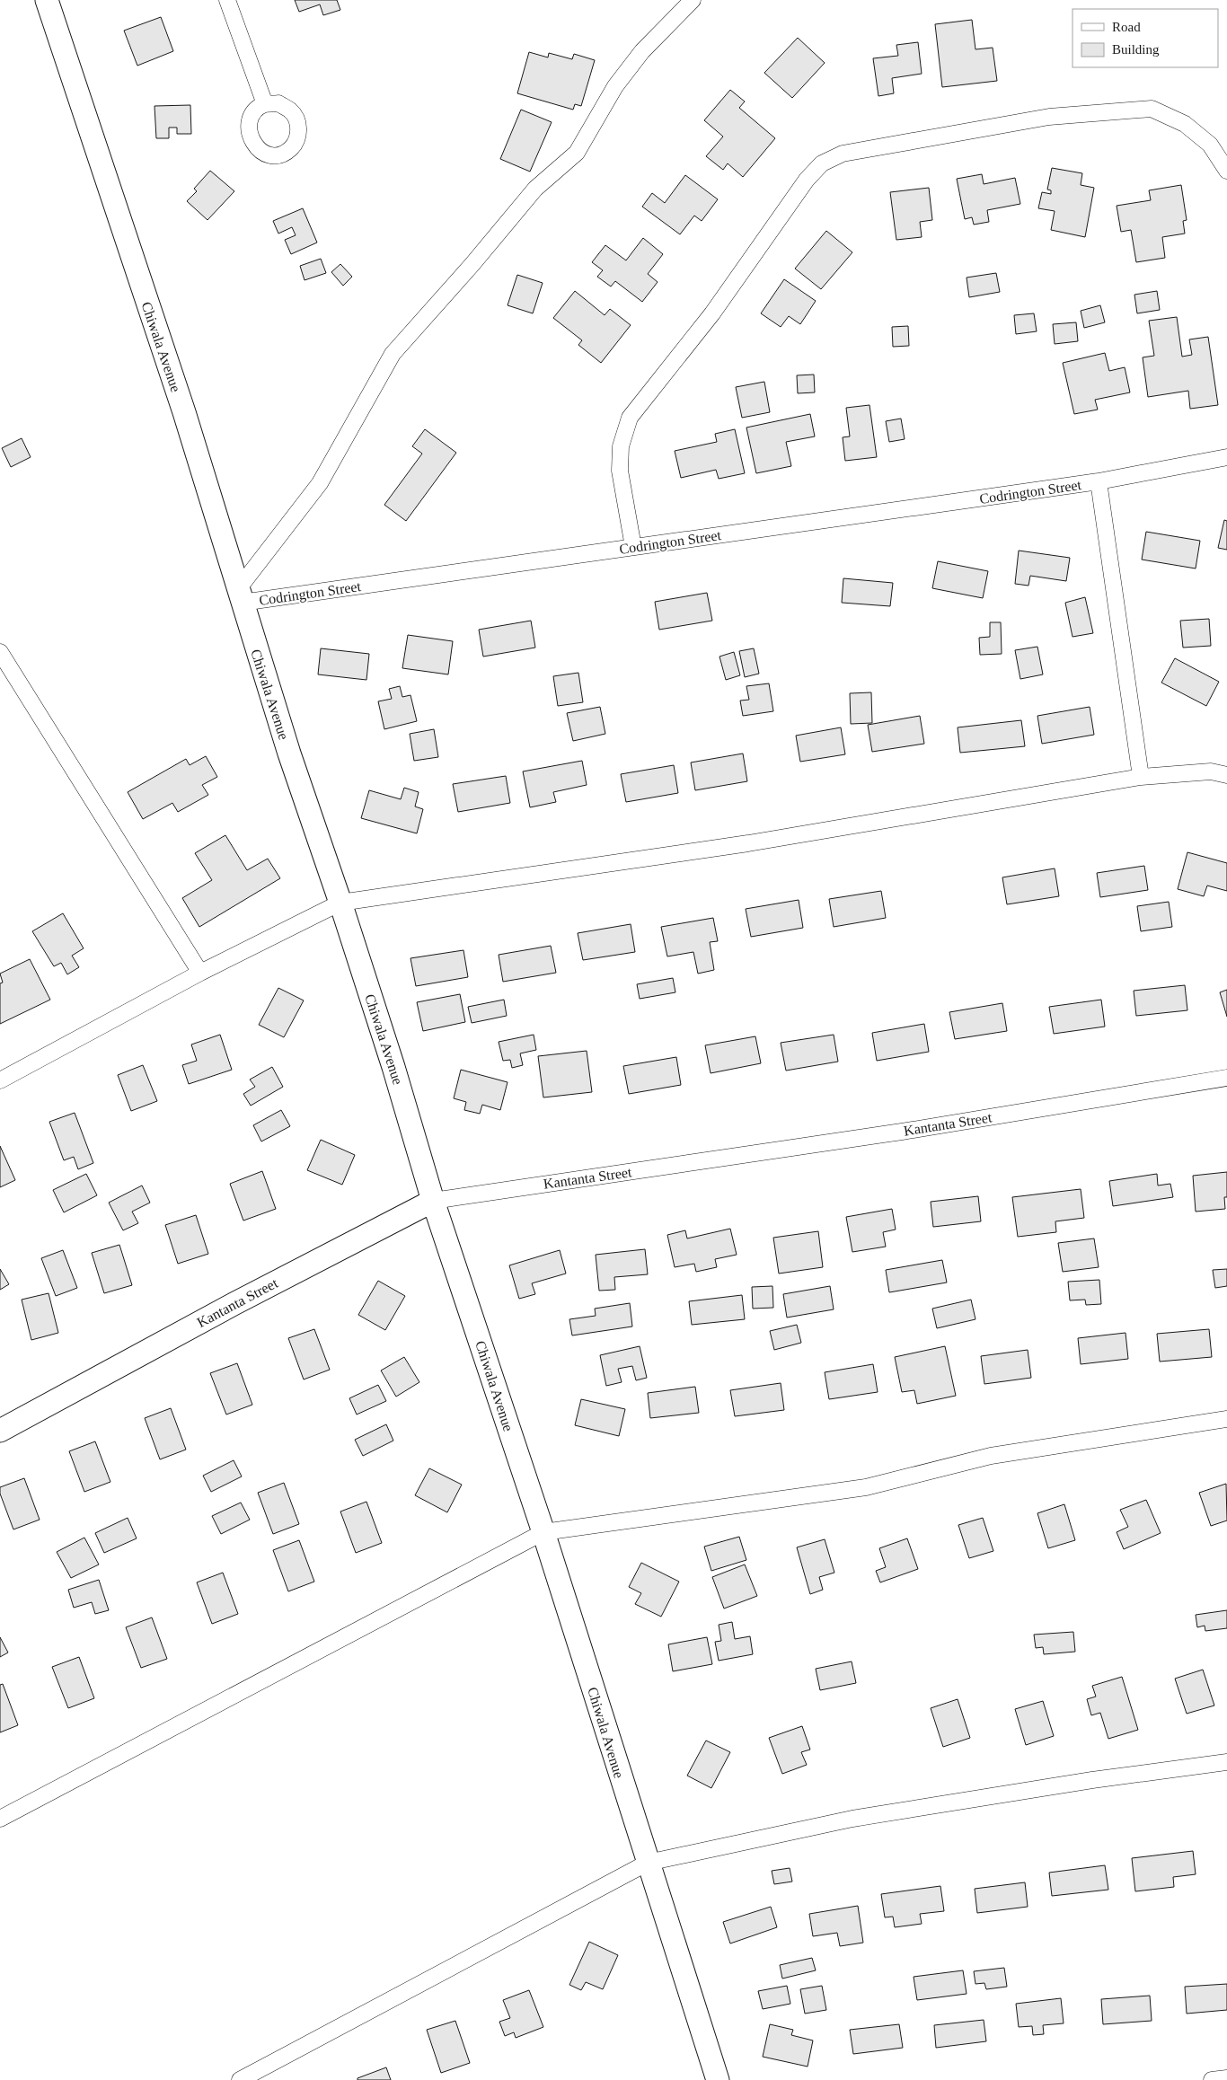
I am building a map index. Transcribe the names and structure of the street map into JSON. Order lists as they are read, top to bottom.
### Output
{
  "streets": {
    "main road": ["Chiwala Avenue", "Kantanta Street"],
    "street": ["Codrington Street"]
  },
  "crossings": [
    ["Chiwala Avenue", "Codrington Street"],
    ["Chiwala Avenue", "Kantanta Street"]
  ],
  "legend": ["Road", "Building"]
}
